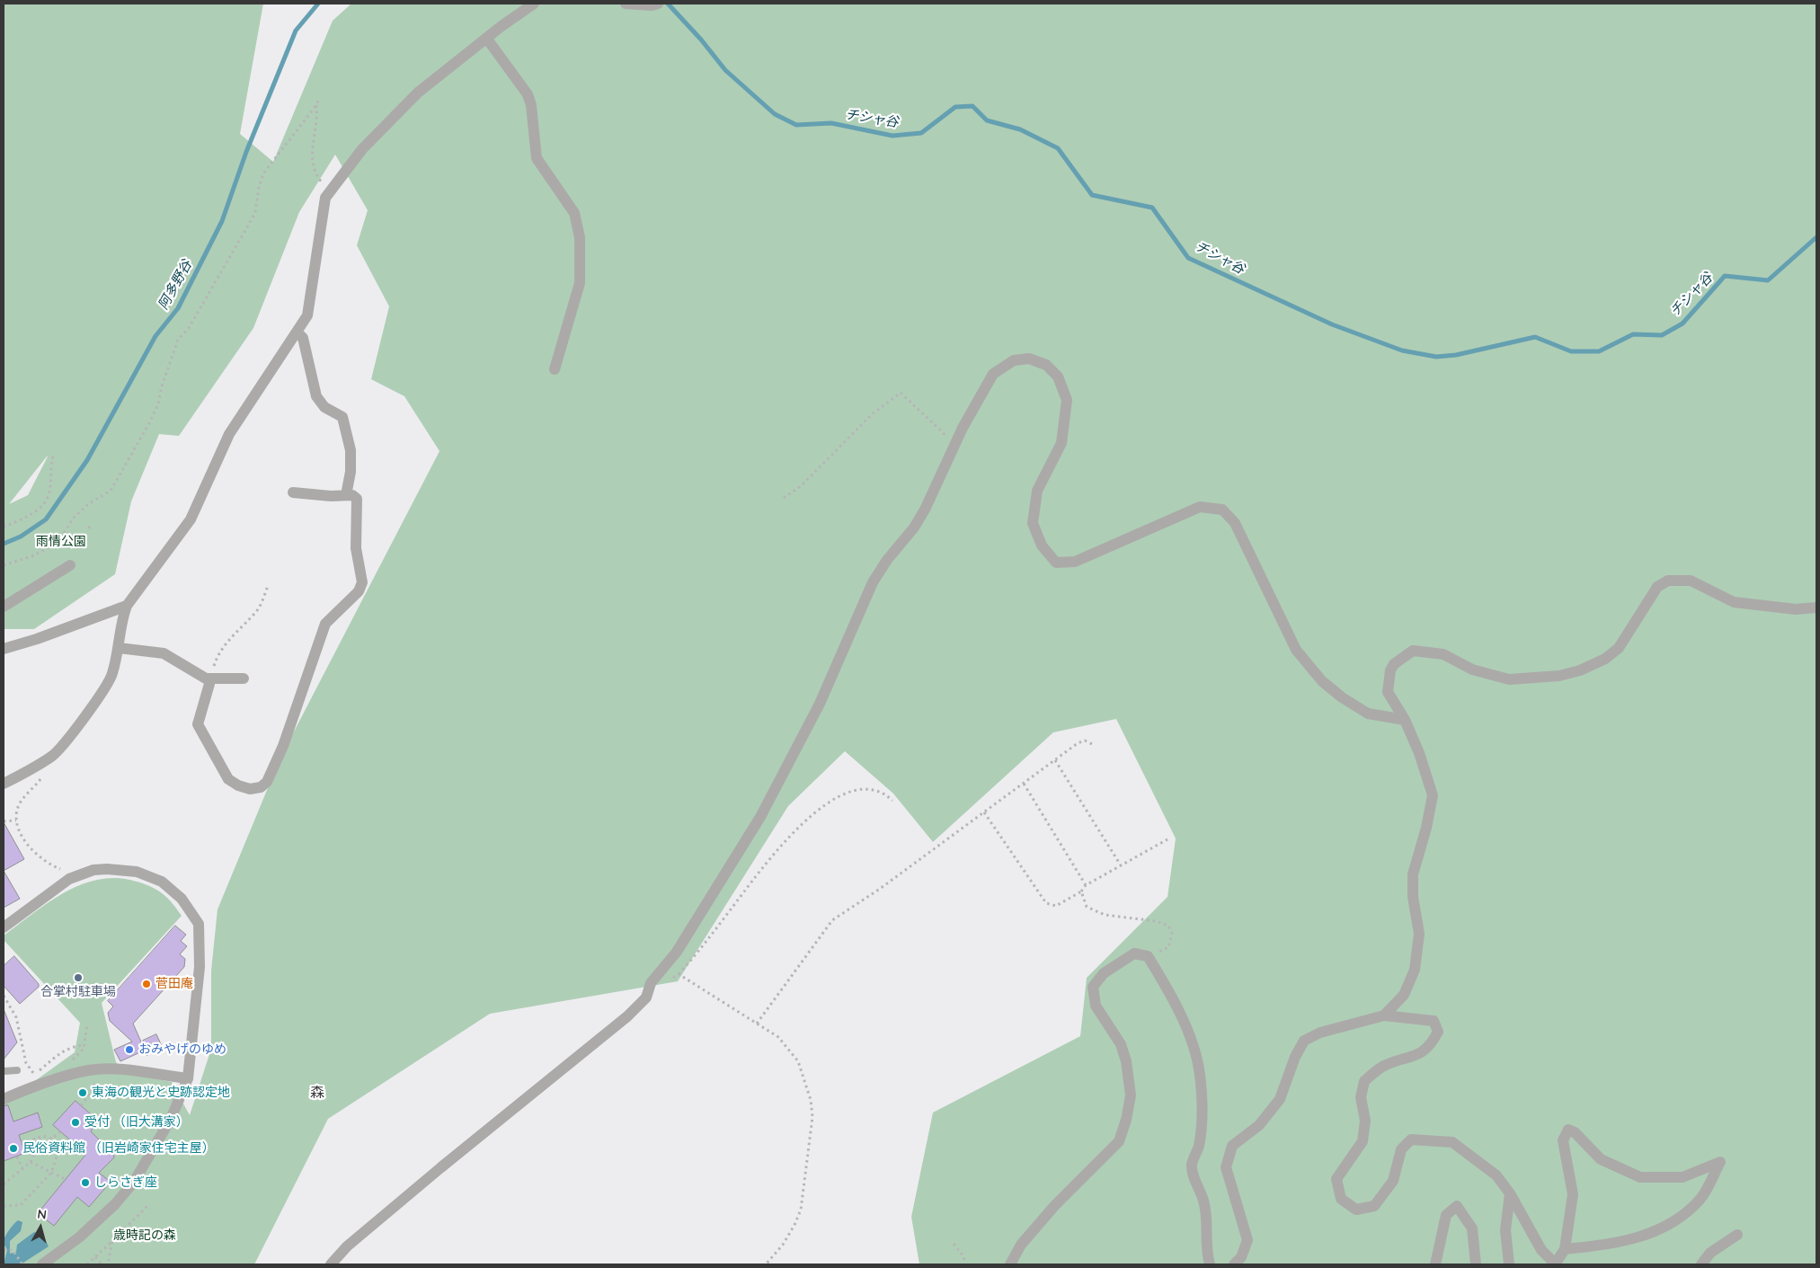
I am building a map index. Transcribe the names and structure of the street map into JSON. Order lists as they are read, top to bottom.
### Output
{
  "districts": ["森"],
  "water": ["チシャ谷", "阿多野谷"],
  "parks": ["雨情公園", "歳時記の森"],
  "places": [
    "合掌村駐車場",
    "菅田庵",
    "おみやげのゆめ",
    "東海の観光と史跡認定地",
    "受付 （旧大溝家）",
    "民俗資料館 （旧岩崎家住宅主屋）",
    "しらさぎ座"
  ],
  "north": "top"
}
